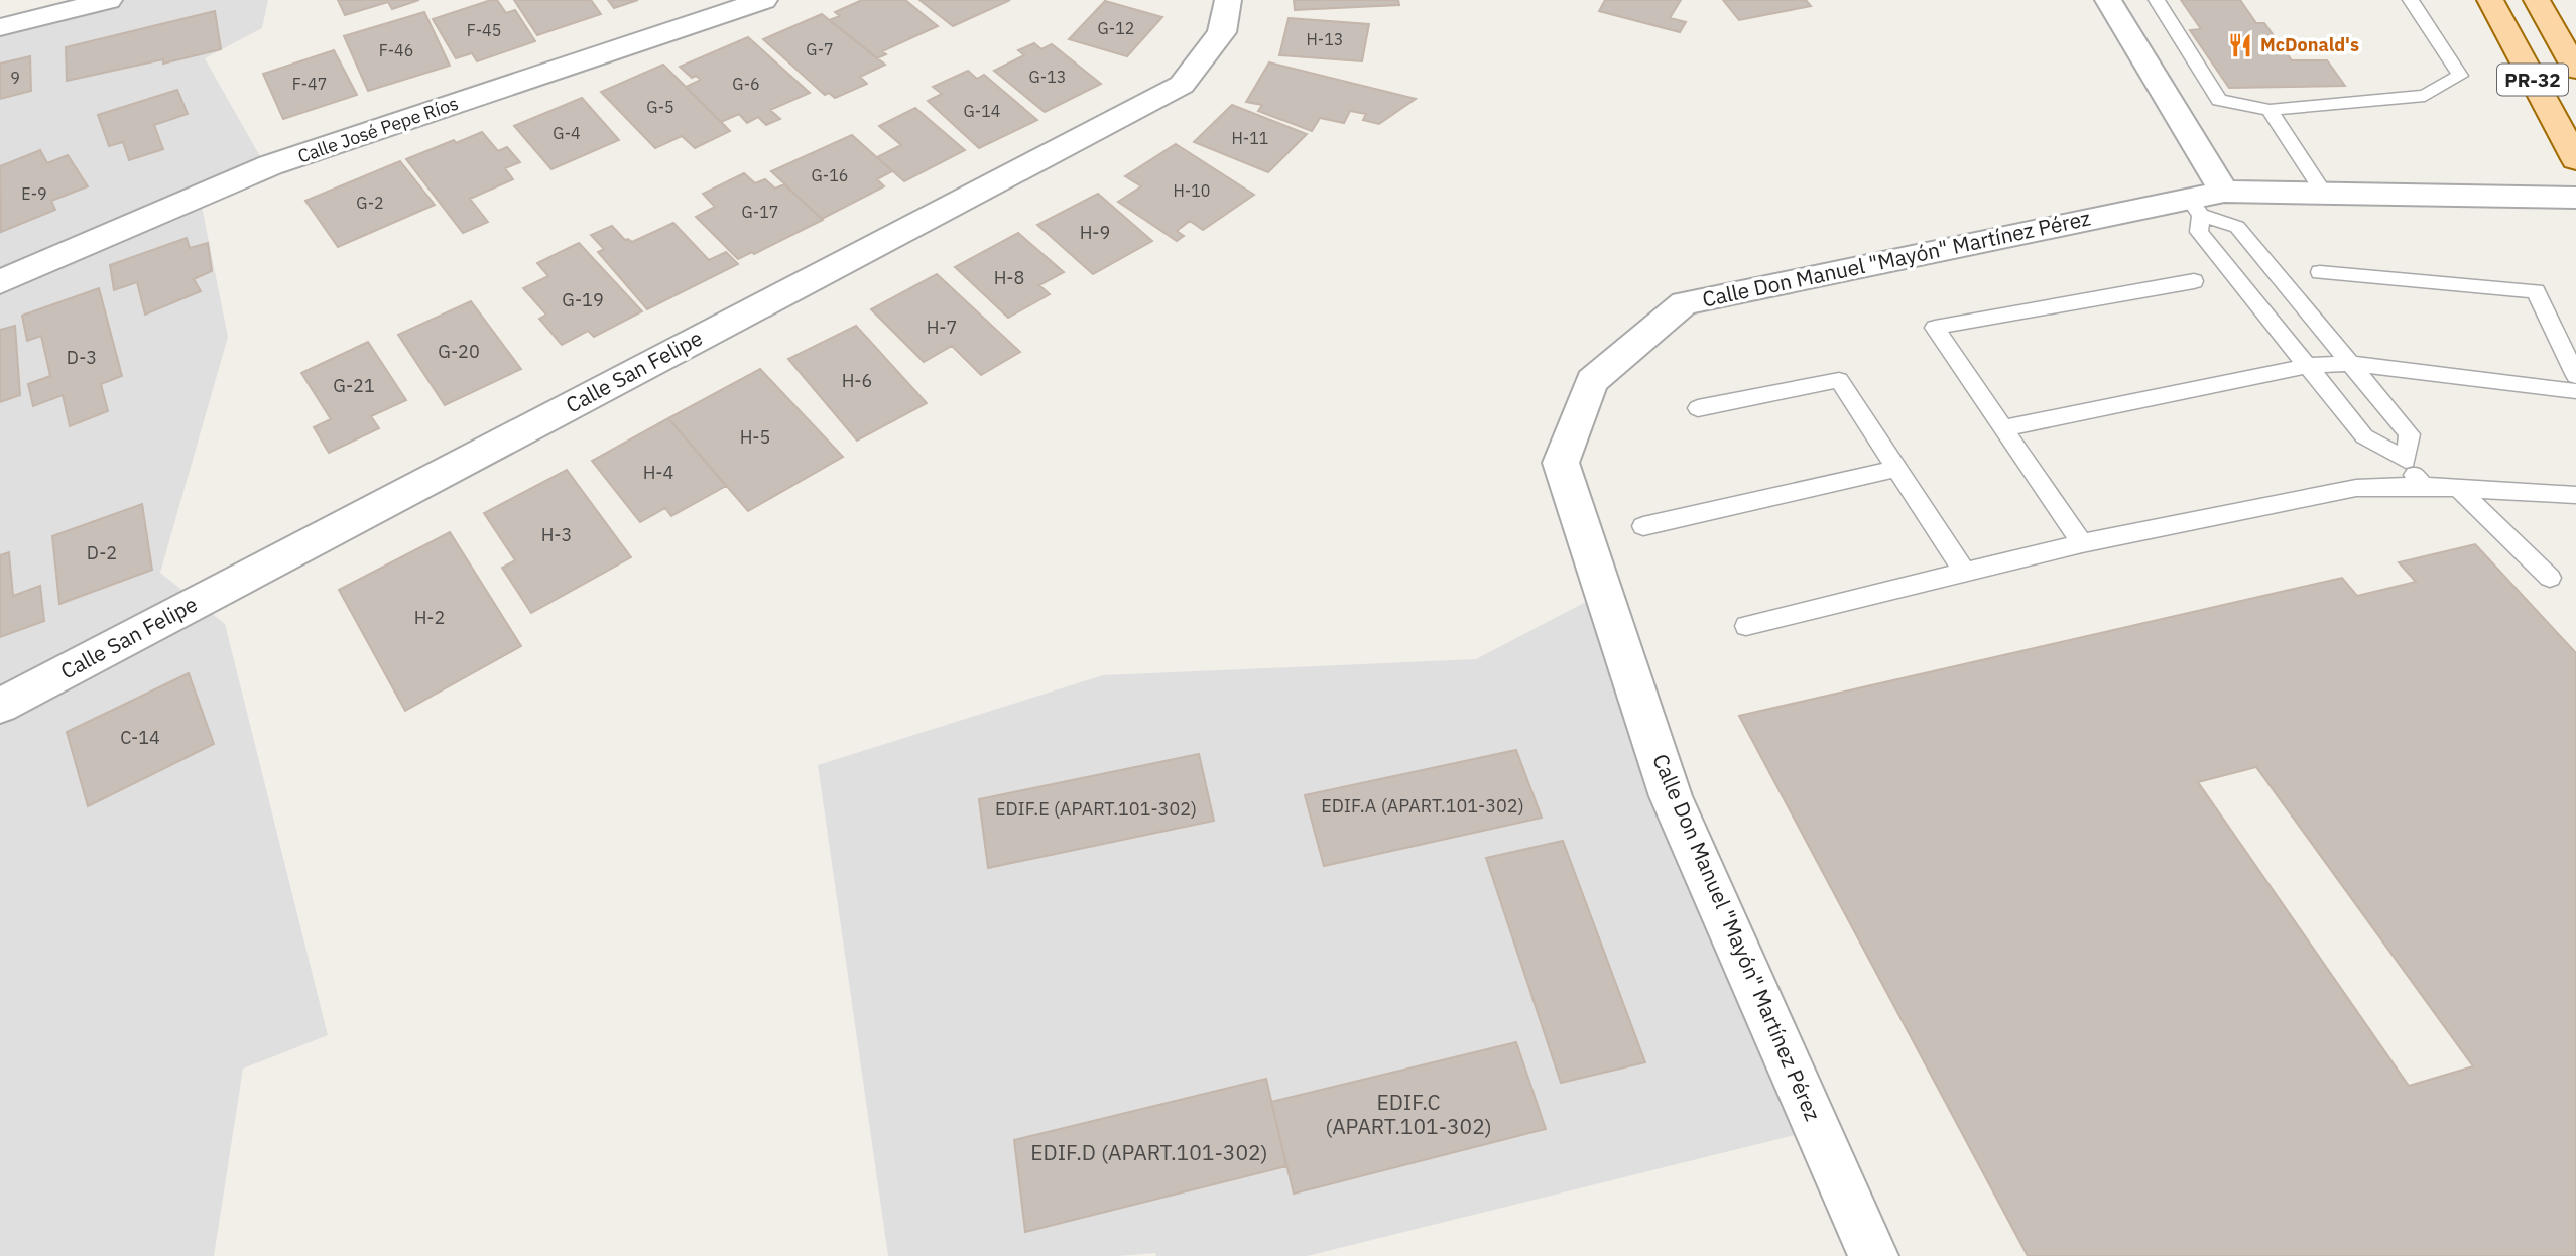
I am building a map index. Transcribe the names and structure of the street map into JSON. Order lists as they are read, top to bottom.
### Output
{
  "streets": {
    "main road": ["PR-32"],
    "street": ["Calle José Pepe Ríos", "Calle Don Manuel \"Mayón\" Martínez Pérez", "Calle San Felipe"]
  },
  "places": {
    "restaurant": ["McDonald's"]
  },
  "house_numbers": [
    "G-12",
    "F-45",
    "H-13",
    "G-7",
    "F-46",
    "G-13",
    "9",
    "F-47",
    "G-6",
    "G-5",
    "G-14",
    "G-4",
    "H-11",
    "G-16",
    "H-10",
    "E-9",
    "G-2",
    "G-17",
    "H-9",
    "H-8",
    "G-19",
    "H-7",
    "G-20",
    "D-3",
    "H-6",
    "G-21",
    "H-5",
    "H-4",
    "H-3",
    "D-2",
    "H-2",
    "C-14",
    "EDIF.A (APART.101-302)",
    "EDIF.E (APART.101-302)",
    "EDIF.C (APART.101-302)",
    "EDIF.D (APART.101-302)"
  ]
}
